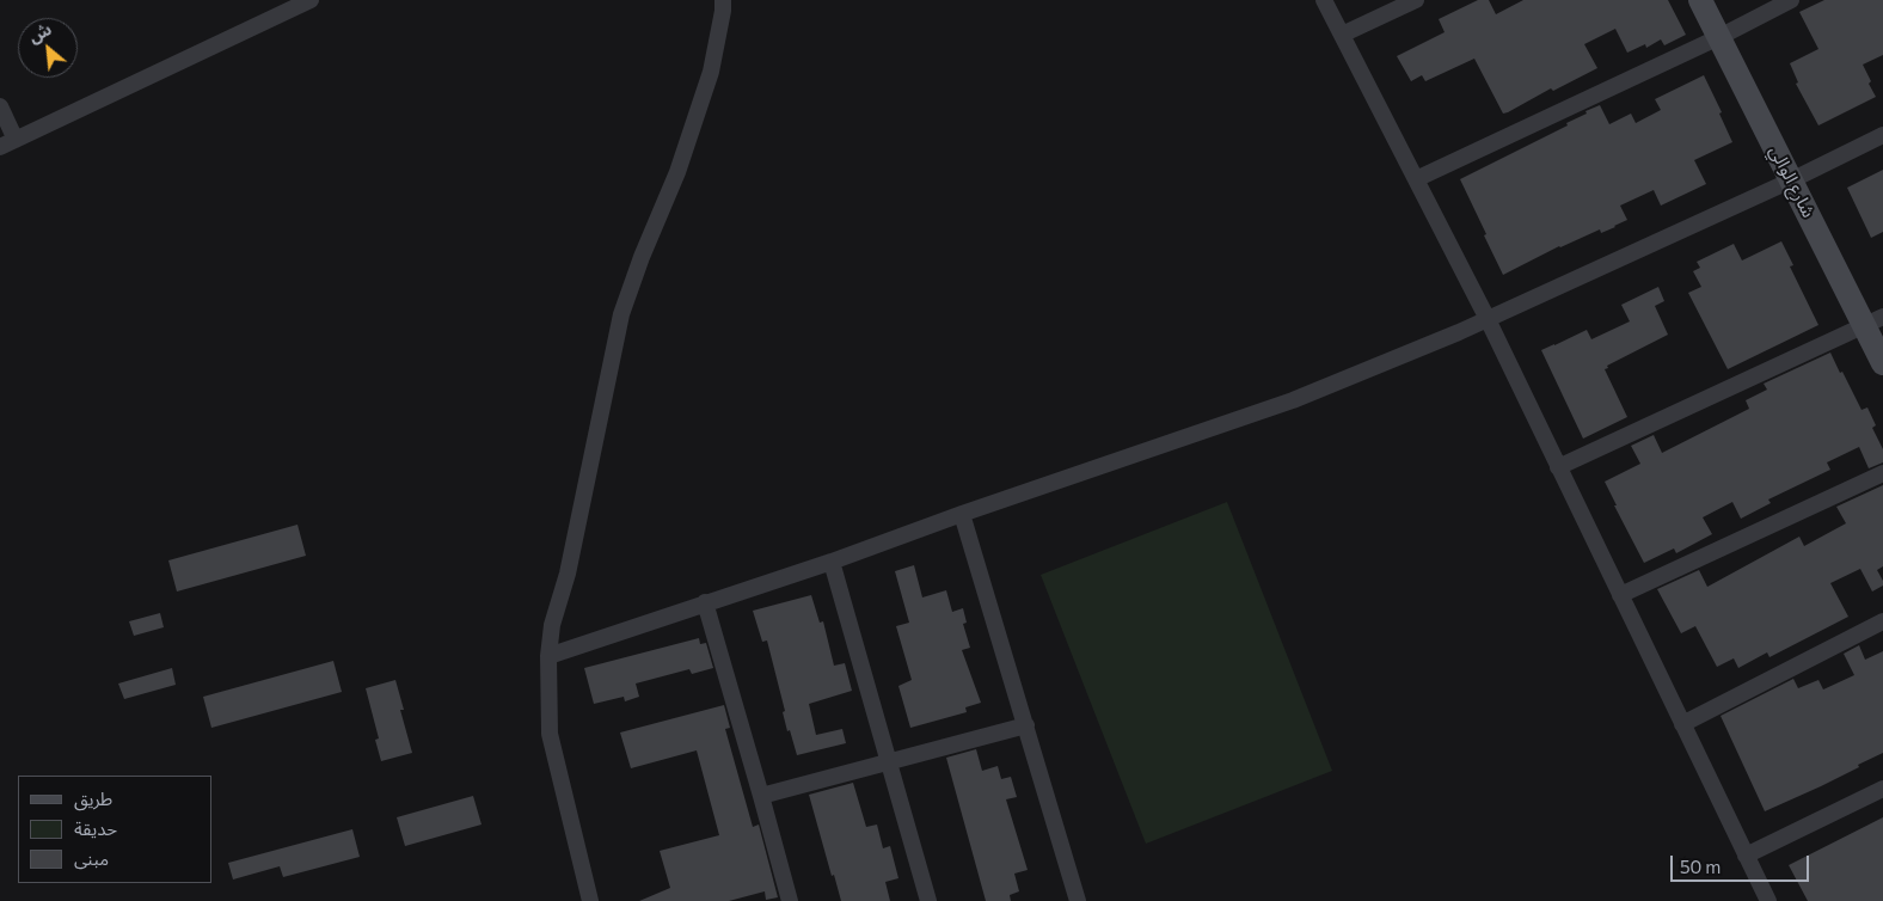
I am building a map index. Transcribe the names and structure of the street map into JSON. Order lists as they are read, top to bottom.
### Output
{
  "streets": {
    "main road": ["شارع الوالي"]
  },
  "legend": ["طريق", "حديقة", "مبنى"],
  "scale_bar": "50 m",
  "north": "top left"
}
